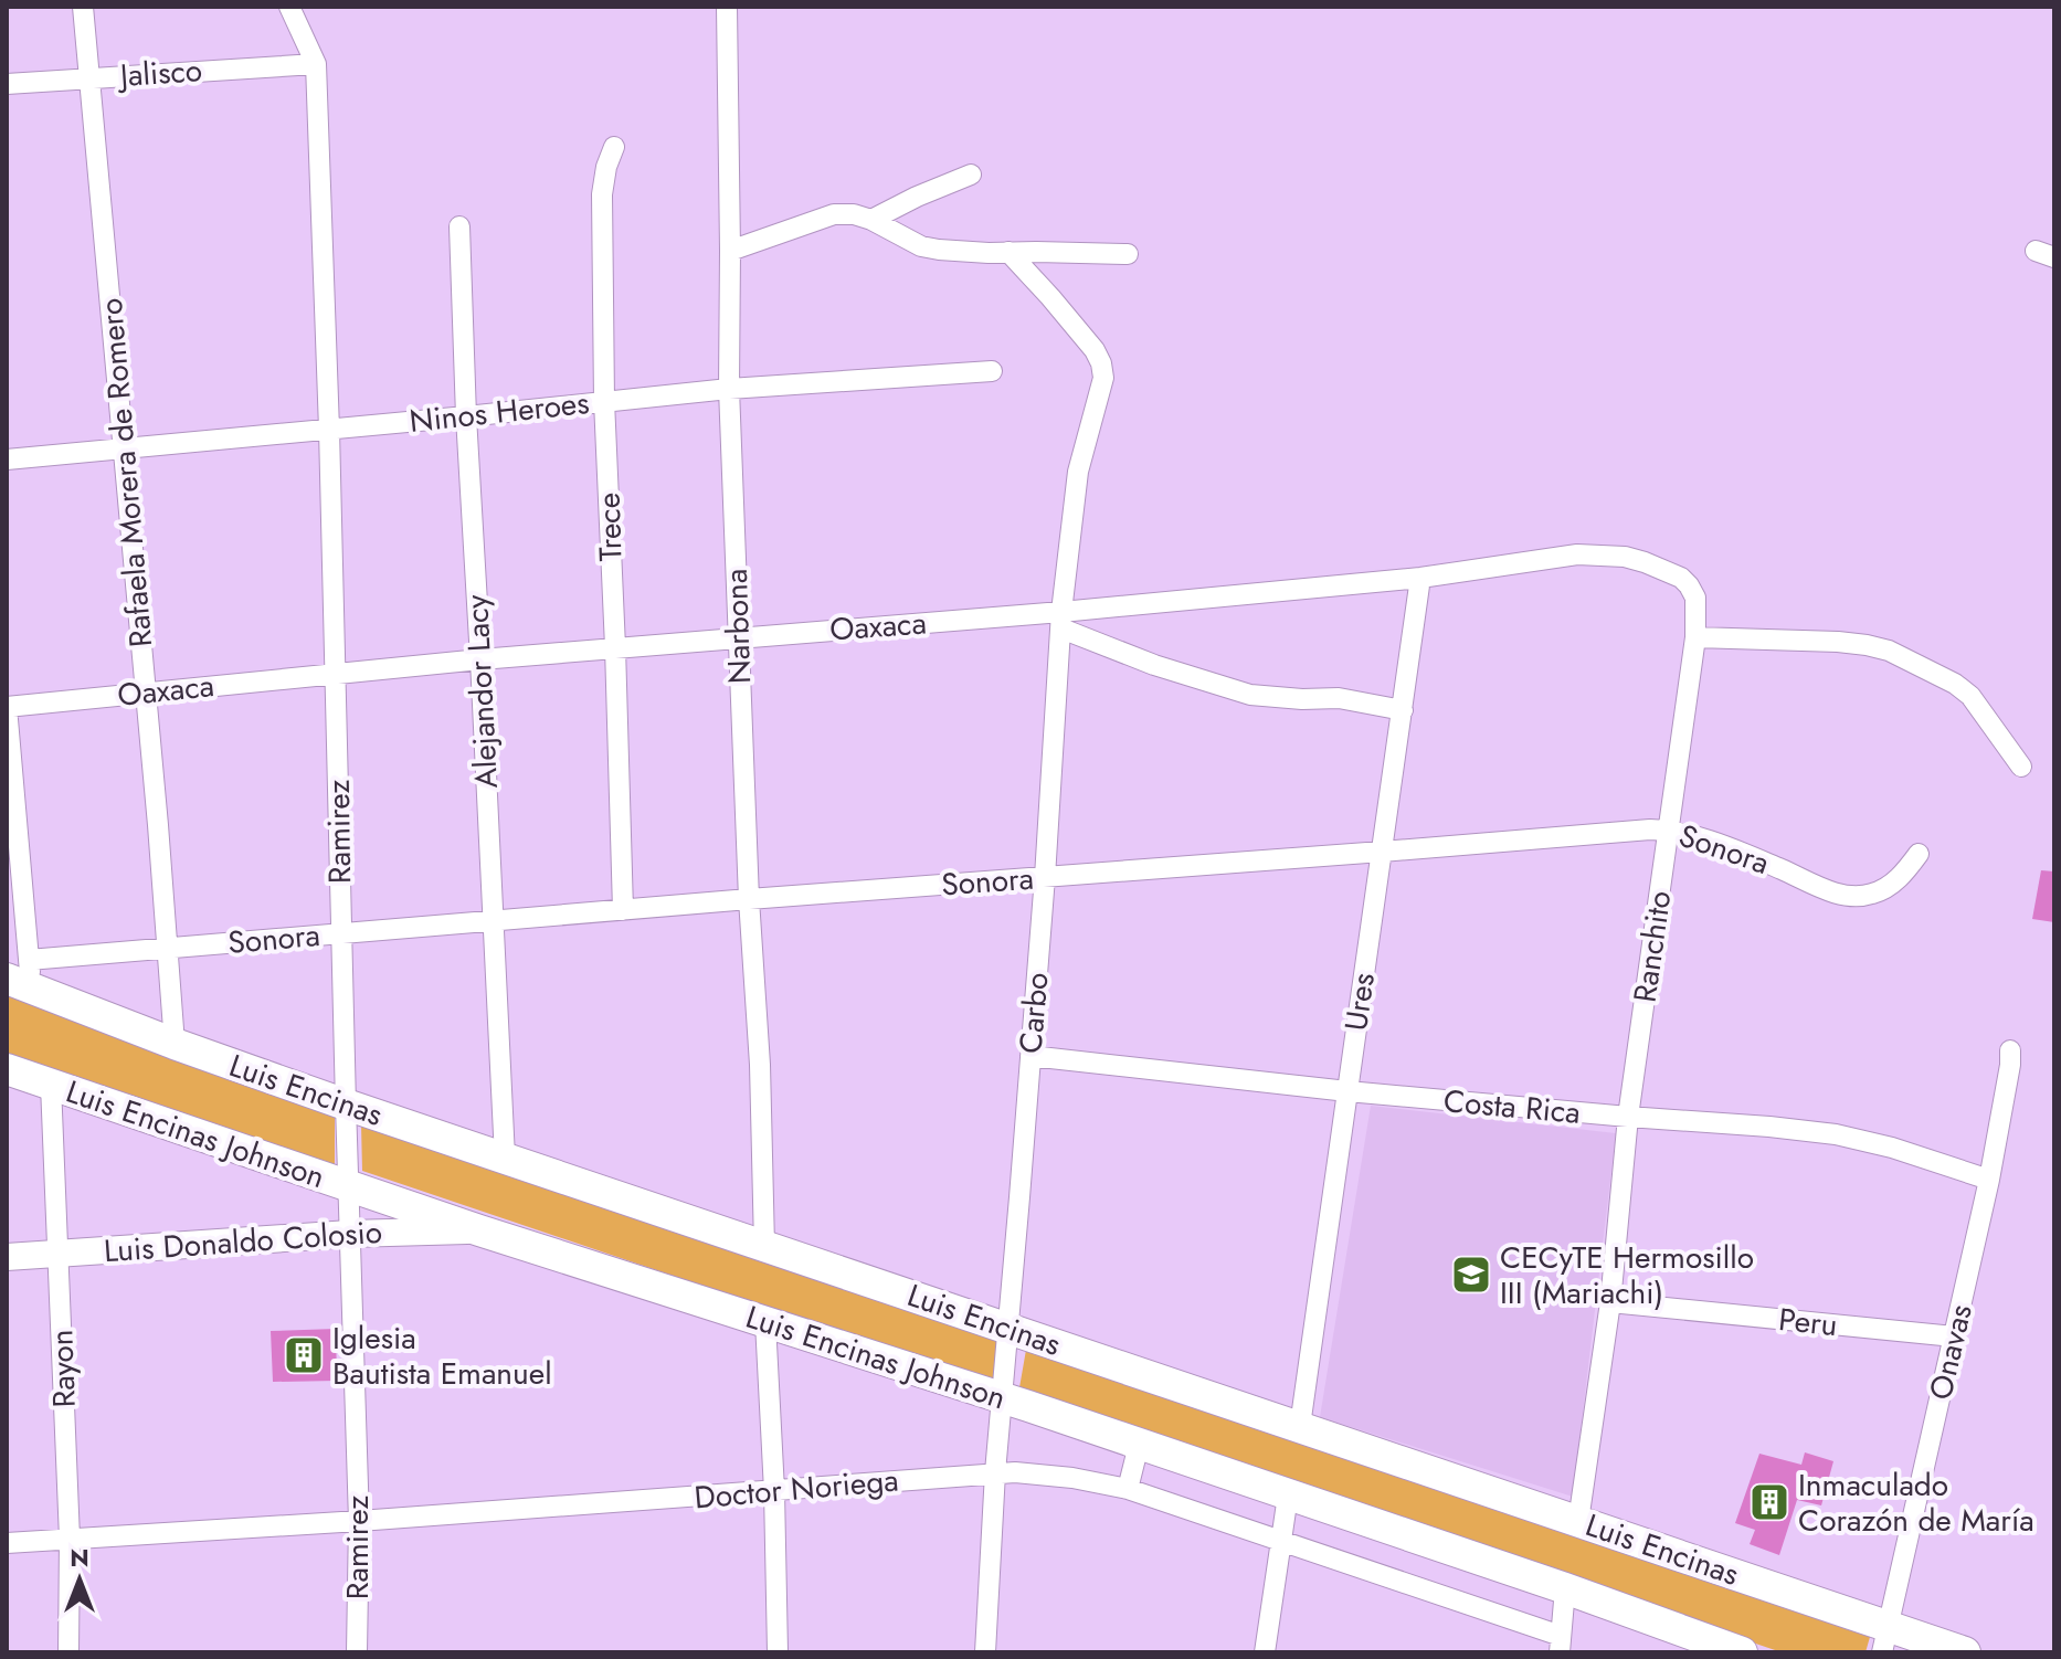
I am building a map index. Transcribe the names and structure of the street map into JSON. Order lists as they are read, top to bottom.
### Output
{
  "streets": {
    "main road": ["Luis Encinas", "Luis Encinas Johnson", "Luis Donaldo Colosio"],
    "street": [
      "Jalisco",
      "Ninos Heroes",
      "Rafaela Morera de Romero",
      "Trece",
      "Narbona",
      "Oaxaca",
      "Alejandor Lacy",
      "Ramirez",
      "Sonora",
      "Ranchito",
      "Ures",
      "Carbo",
      "Costa Rica",
      "Peru",
      "Onavas",
      "Rayon",
      "Doctor Noriega"
    ]
  },
  "crossings": [
    ["Jalisco", "Rafaela Morera de Romero"],
    ["Jalisco", "Ramirez"],
    ["Ninos Heroes", "Rafaela Morera de Romero"],
    ["Ninos Heroes", "Trece"],
    ["Ninos Heroes", "Narbona"],
    ["Ninos Heroes", "Alejandor Lacy"],
    ["Ninos Heroes", "Ramirez"],
    ["Rafaela Morera de Romero", "Oaxaca"],
    ["Rafaela Morera de Romero", "Sonora"],
    ["Rafaela Morera de Romero", "Luis Encinas"],
    ["Trece", "Oaxaca"],
    ["Trece", "Sonora"],
    ["Narbona", "Oaxaca"],
    ["Narbona", "Sonora"],
    ["Narbona", "Luis Encinas"],
    ["Oaxaca", "Alejandor Lacy"],
    ["Oaxaca", "Ramirez"],
    ["Oaxaca", "Ranchito"],
    ["Oaxaca", "Ures"],
    ["Oaxaca", "Carbo"],
    ["Alejandor Lacy", "Sonora"],
    ["Alejandor Lacy", "Luis Encinas"],
    ["Ramirez", "Sonora"],
    ["Ramirez", "Luis Encinas"],
    ["Ramirez", "Luis Encinas Johnson"],
    ["Ramirez", "Luis Donaldo Colosio"],
    ["Ramirez", "Doctor Noriega"],
    ["Sonora", "Ranchito"],
    ["Sonora", "Ures"],
    ["Sonora", "Carbo"],
    ["Sonora", "Luis Encinas"],
    ["Ranchito", "Luis Encinas"],
    ["Ranchito", "Costa Rica"],
    ["Ranchito", "Peru"],
    ["Ures", "Luis Encinas"],
    ["Ures", "Costa Rica"],
    ["Carbo", "Luis Encinas"],
    ["Carbo", "Costa Rica"],
    ["Carbo", "Luis Encinas Johnson"],
    ["Carbo", "Doctor Noriega"],
    ["Luis Encinas", "Onavas"],
    ["Costa Rica", "Onavas"],
    ["Luis Encinas Johnson", "Luis Donaldo Colosio"],
    ["Luis Encinas Johnson", "Rayon"],
    ["Luis Donaldo Colosio", "Rayon"],
    ["Peru", "Onavas"],
    ["Rayon", "Doctor Noriega"]
  ],
  "places": {
    "school or university": ["CECyTE Hermosillo III (Mariachi)"],
    "building": ["Iglesia Bautista Emanuel", "Inmaculado Corazón de María"]
  },
  "north": "top"
}
